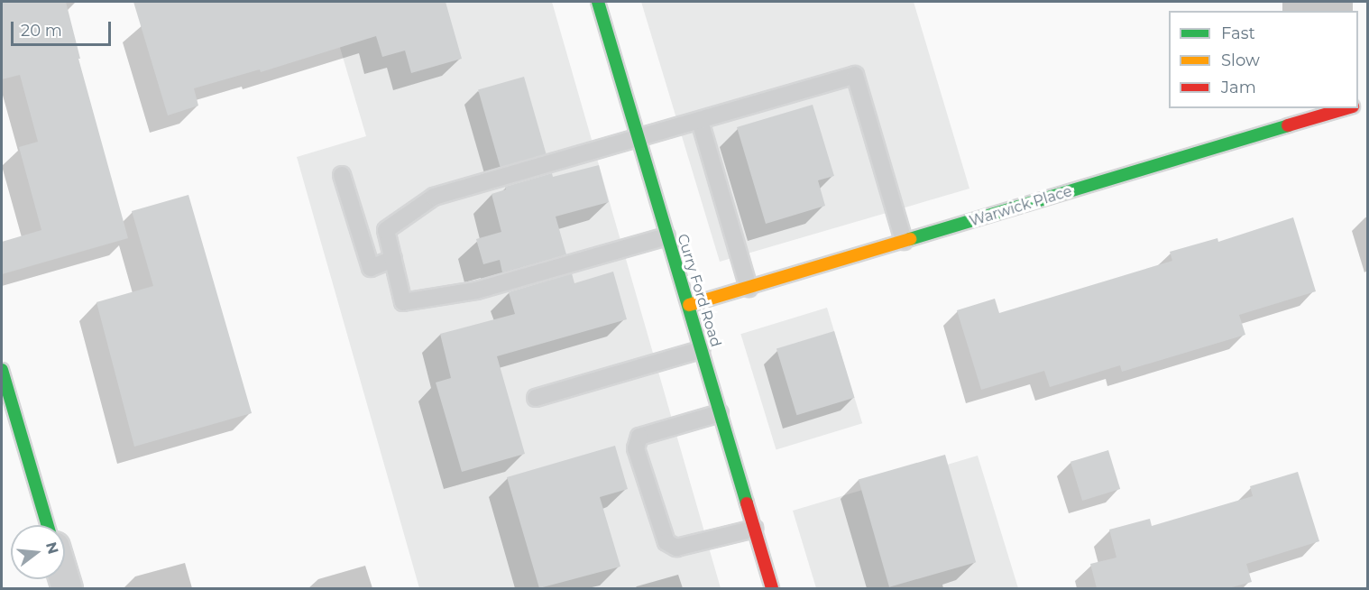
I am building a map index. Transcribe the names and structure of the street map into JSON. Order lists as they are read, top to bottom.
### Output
{
  "streets": {
    "street": ["Warwick Place", "Curry Ford Road"]
  },
  "crossings": [
    ["Warwick Place", "Curry Ford Road"]
  ],
  "legend": ["Fast", "Slow", "Jam"],
  "scale_bar": "20 m",
  "north": "right"
}
